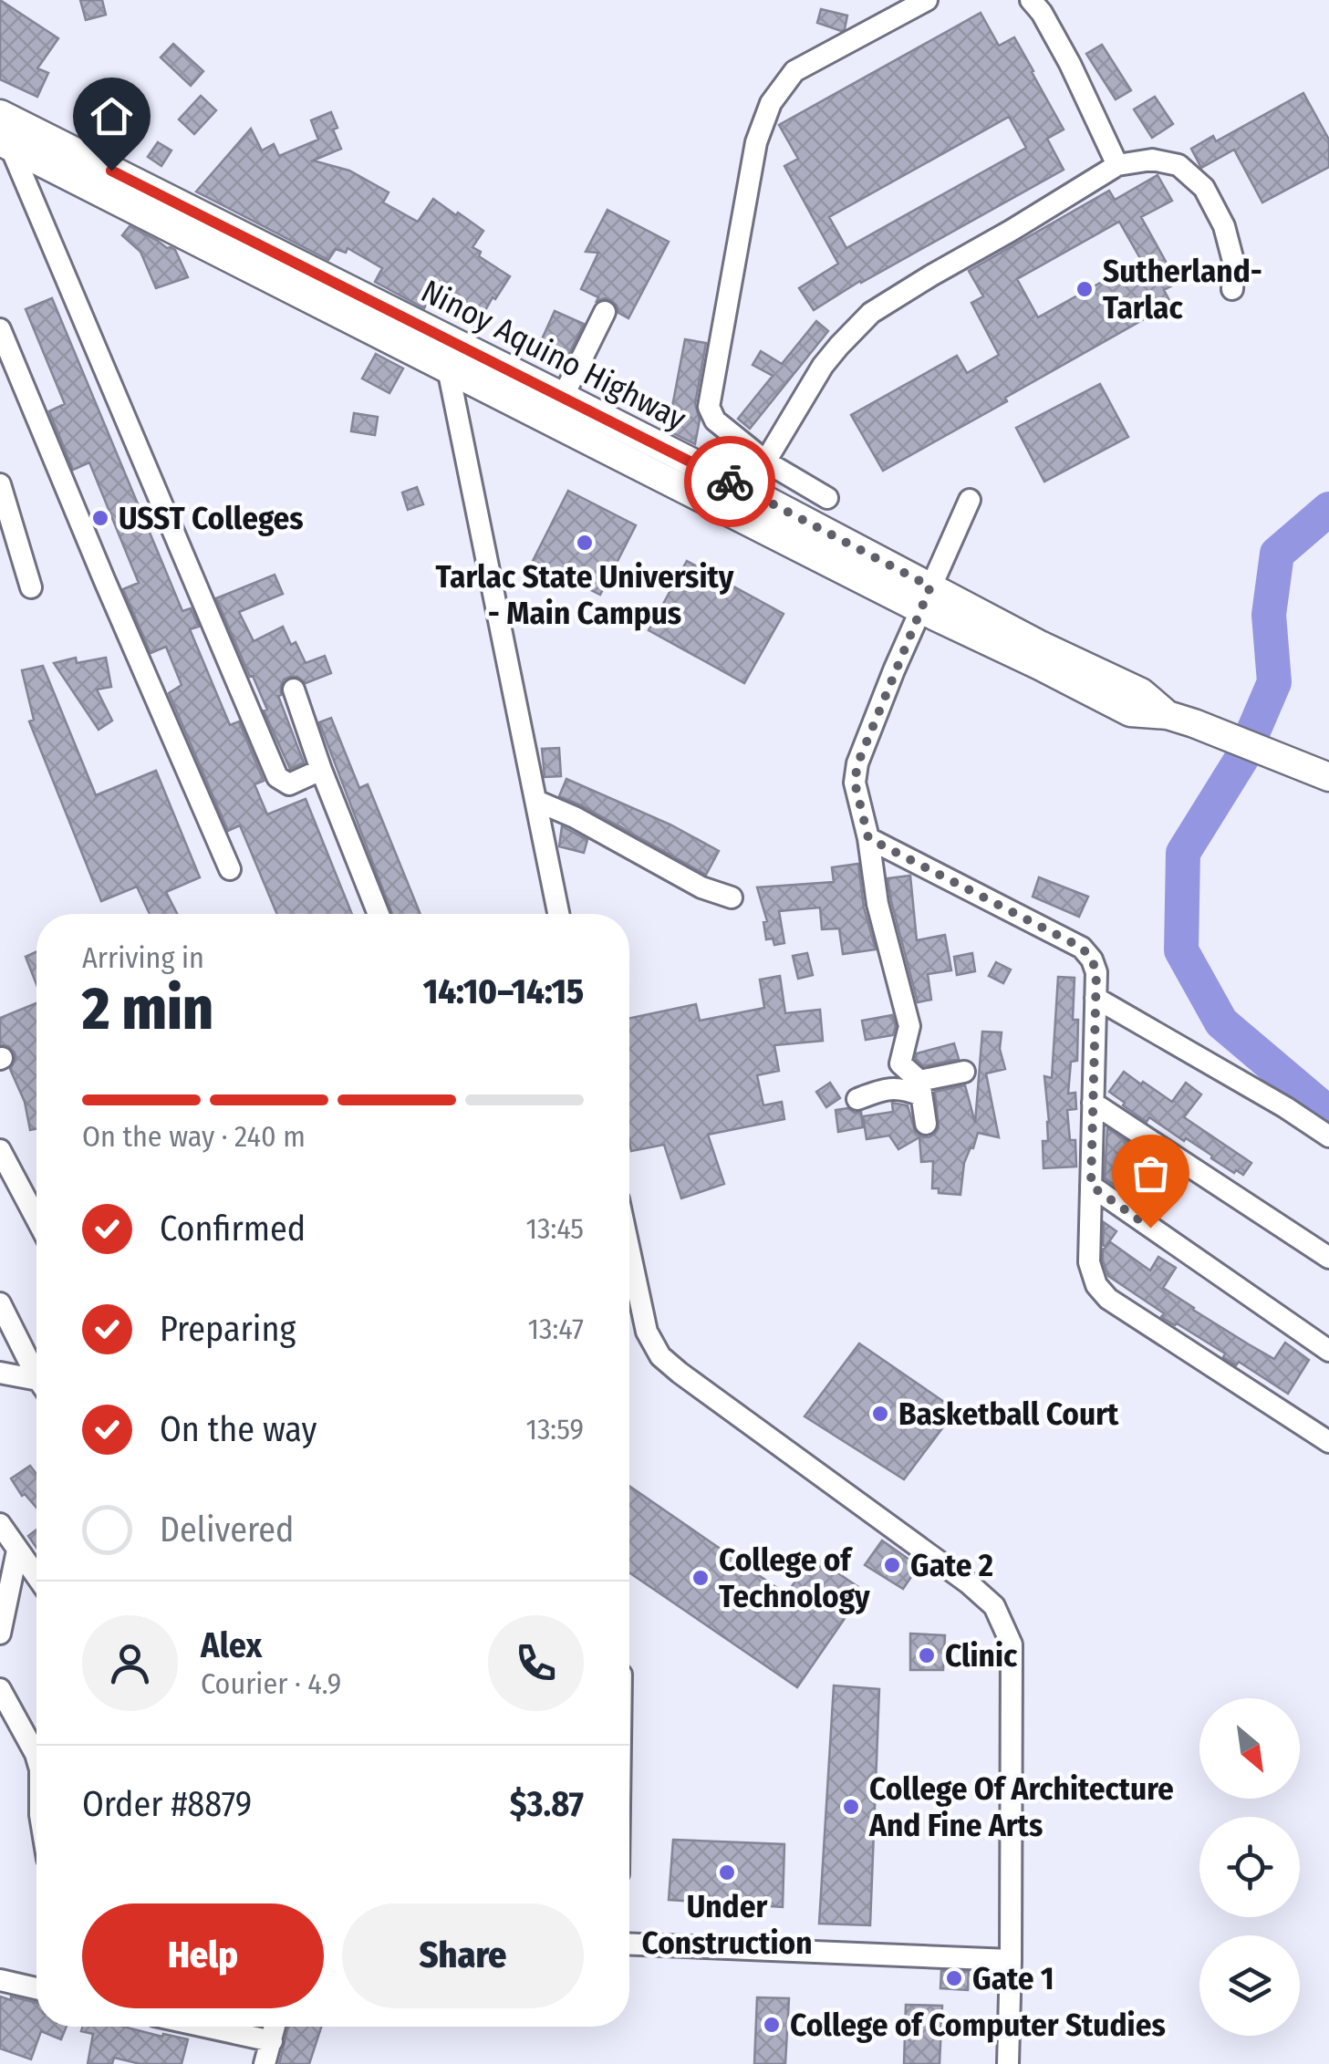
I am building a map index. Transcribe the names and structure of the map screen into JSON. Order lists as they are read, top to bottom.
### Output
{
  "streets": {
    "main road": ["Ninoy Aquino Highway"]
  },
  "places": [
    "Sutherland- Tarlac",
    "USST Colleges",
    "Tarlac State University - Main Campus",
    "Basketball Court",
    "Gate 2",
    "College of Technology",
    "Clinic",
    "College Of Architecture And Fine Arts",
    "Under Construction",
    "Gate 1",
    "College of Computer Studies"
  ],
  "north": "bottom right",
  "page": {
    "heading": ["2 min", "Arriving in", "14:10–14:15"],
    "panel": [
      "Alex",
      "Courier · 4.9",
      "Order #8879",
      "$3.87"
    ],
    "bar": "On the way · 240 m",
    "list": [
      ["Confirmed", "13:45"],
      ["Preparing", "13:47"],
      ["On the way", "13:59"],
      "Delivered"
    ],
    "buttons": ["Help", "Share"]
  }
}
